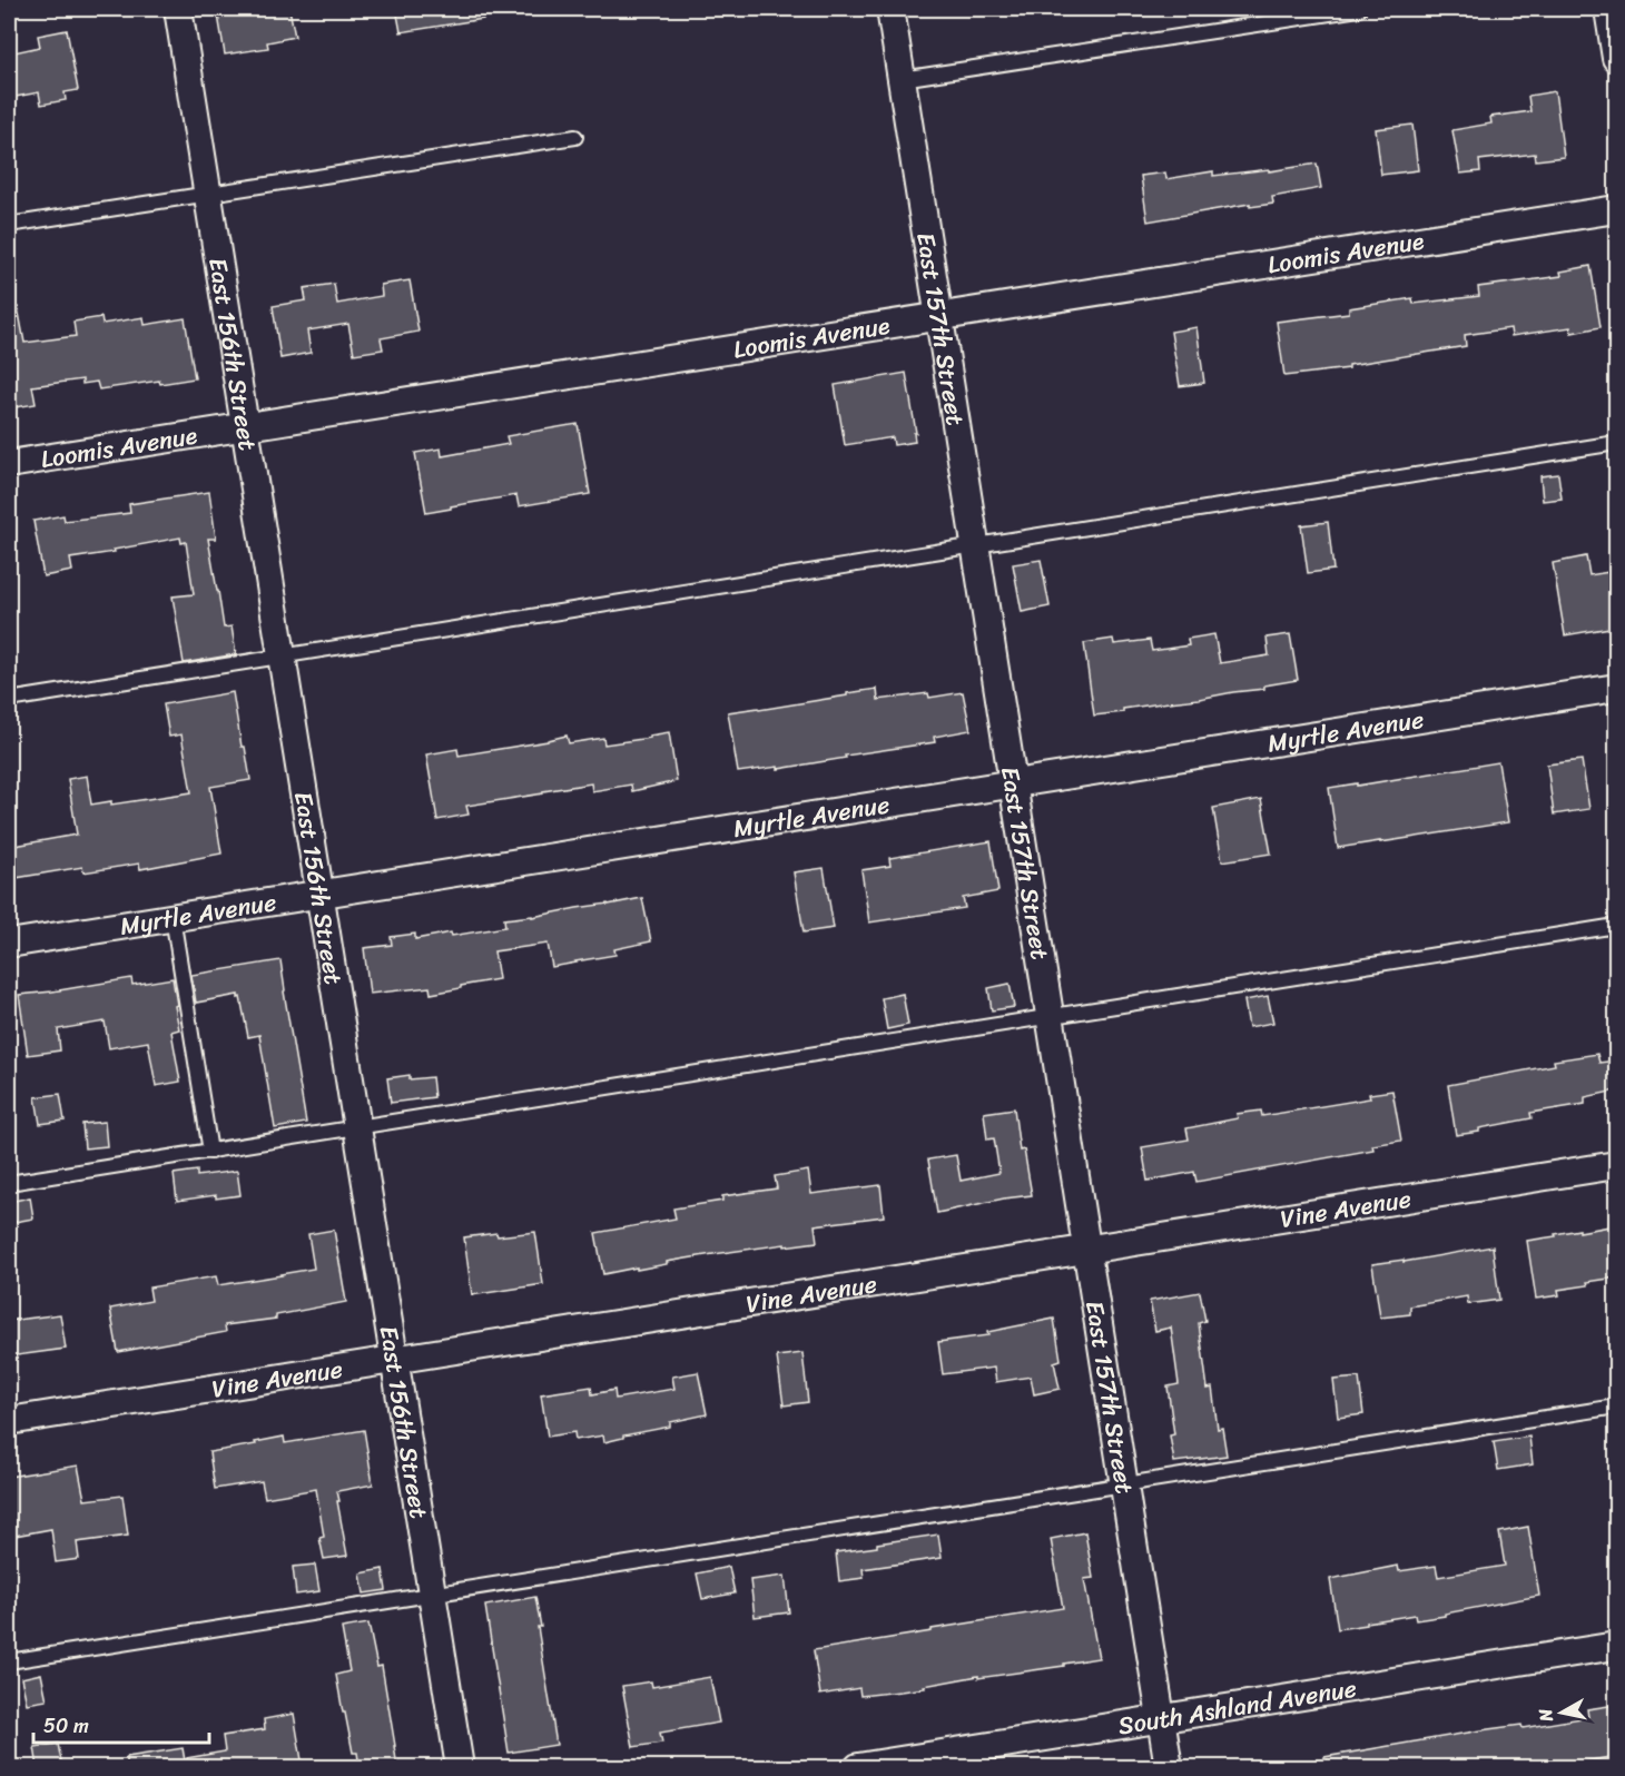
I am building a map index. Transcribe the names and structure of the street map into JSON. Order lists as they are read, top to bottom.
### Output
{
  "streets": {
    "street": [
      "Loomis Avenue",
      "East 157th Street",
      "East 156th Street",
      "Myrtle Avenue",
      "Vine Avenue",
      "South Ashland Avenue"
    ]
  },
  "crossings": [
    ["Loomis Avenue", "East 157th Street"],
    ["Loomis Avenue", "East 156th Street"],
    ["East 157th Street", "Myrtle Avenue"],
    ["East 157th Street", "Vine Avenue"],
    ["East 157th Street", "South Ashland Avenue"],
    ["East 156th Street", "Myrtle Avenue"],
    ["East 156th Street", "Vine Avenue"]
  ],
  "scale_bar": "50 m",
  "north": "left"
}
